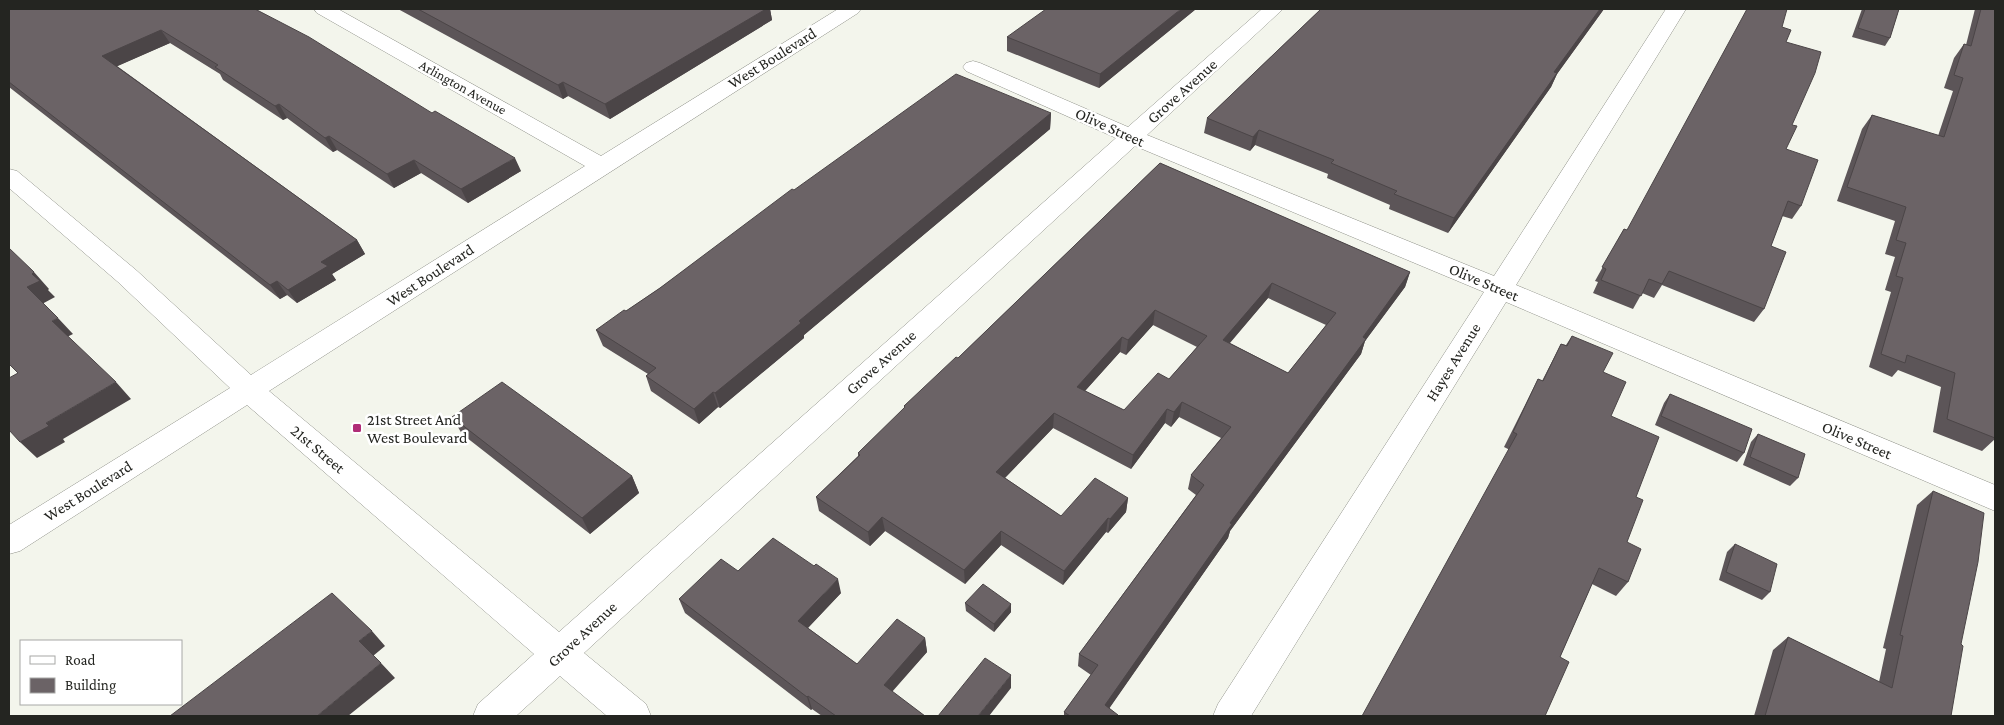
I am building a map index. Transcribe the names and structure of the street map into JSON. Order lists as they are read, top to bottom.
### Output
{
  "streets": {
    "street": [
      "West Boulevard",
      "Arlington Avenue",
      "Grove Avenue",
      "Olive Street",
      "Hayes Avenue",
      "21st Street"
    ]
  },
  "crossings": [
    ["West Boulevard", "Arlington Avenue"],
    ["West Boulevard", "21st Street"],
    ["Grove Avenue", "Olive Street"],
    ["Grove Avenue", "21st Street"],
    ["Olive Street", "Hayes Avenue"]
  ],
  "places": {
    "transit": ["21st Street And West Boulevard"]
  },
  "legend": ["Road", "Building"]
}
